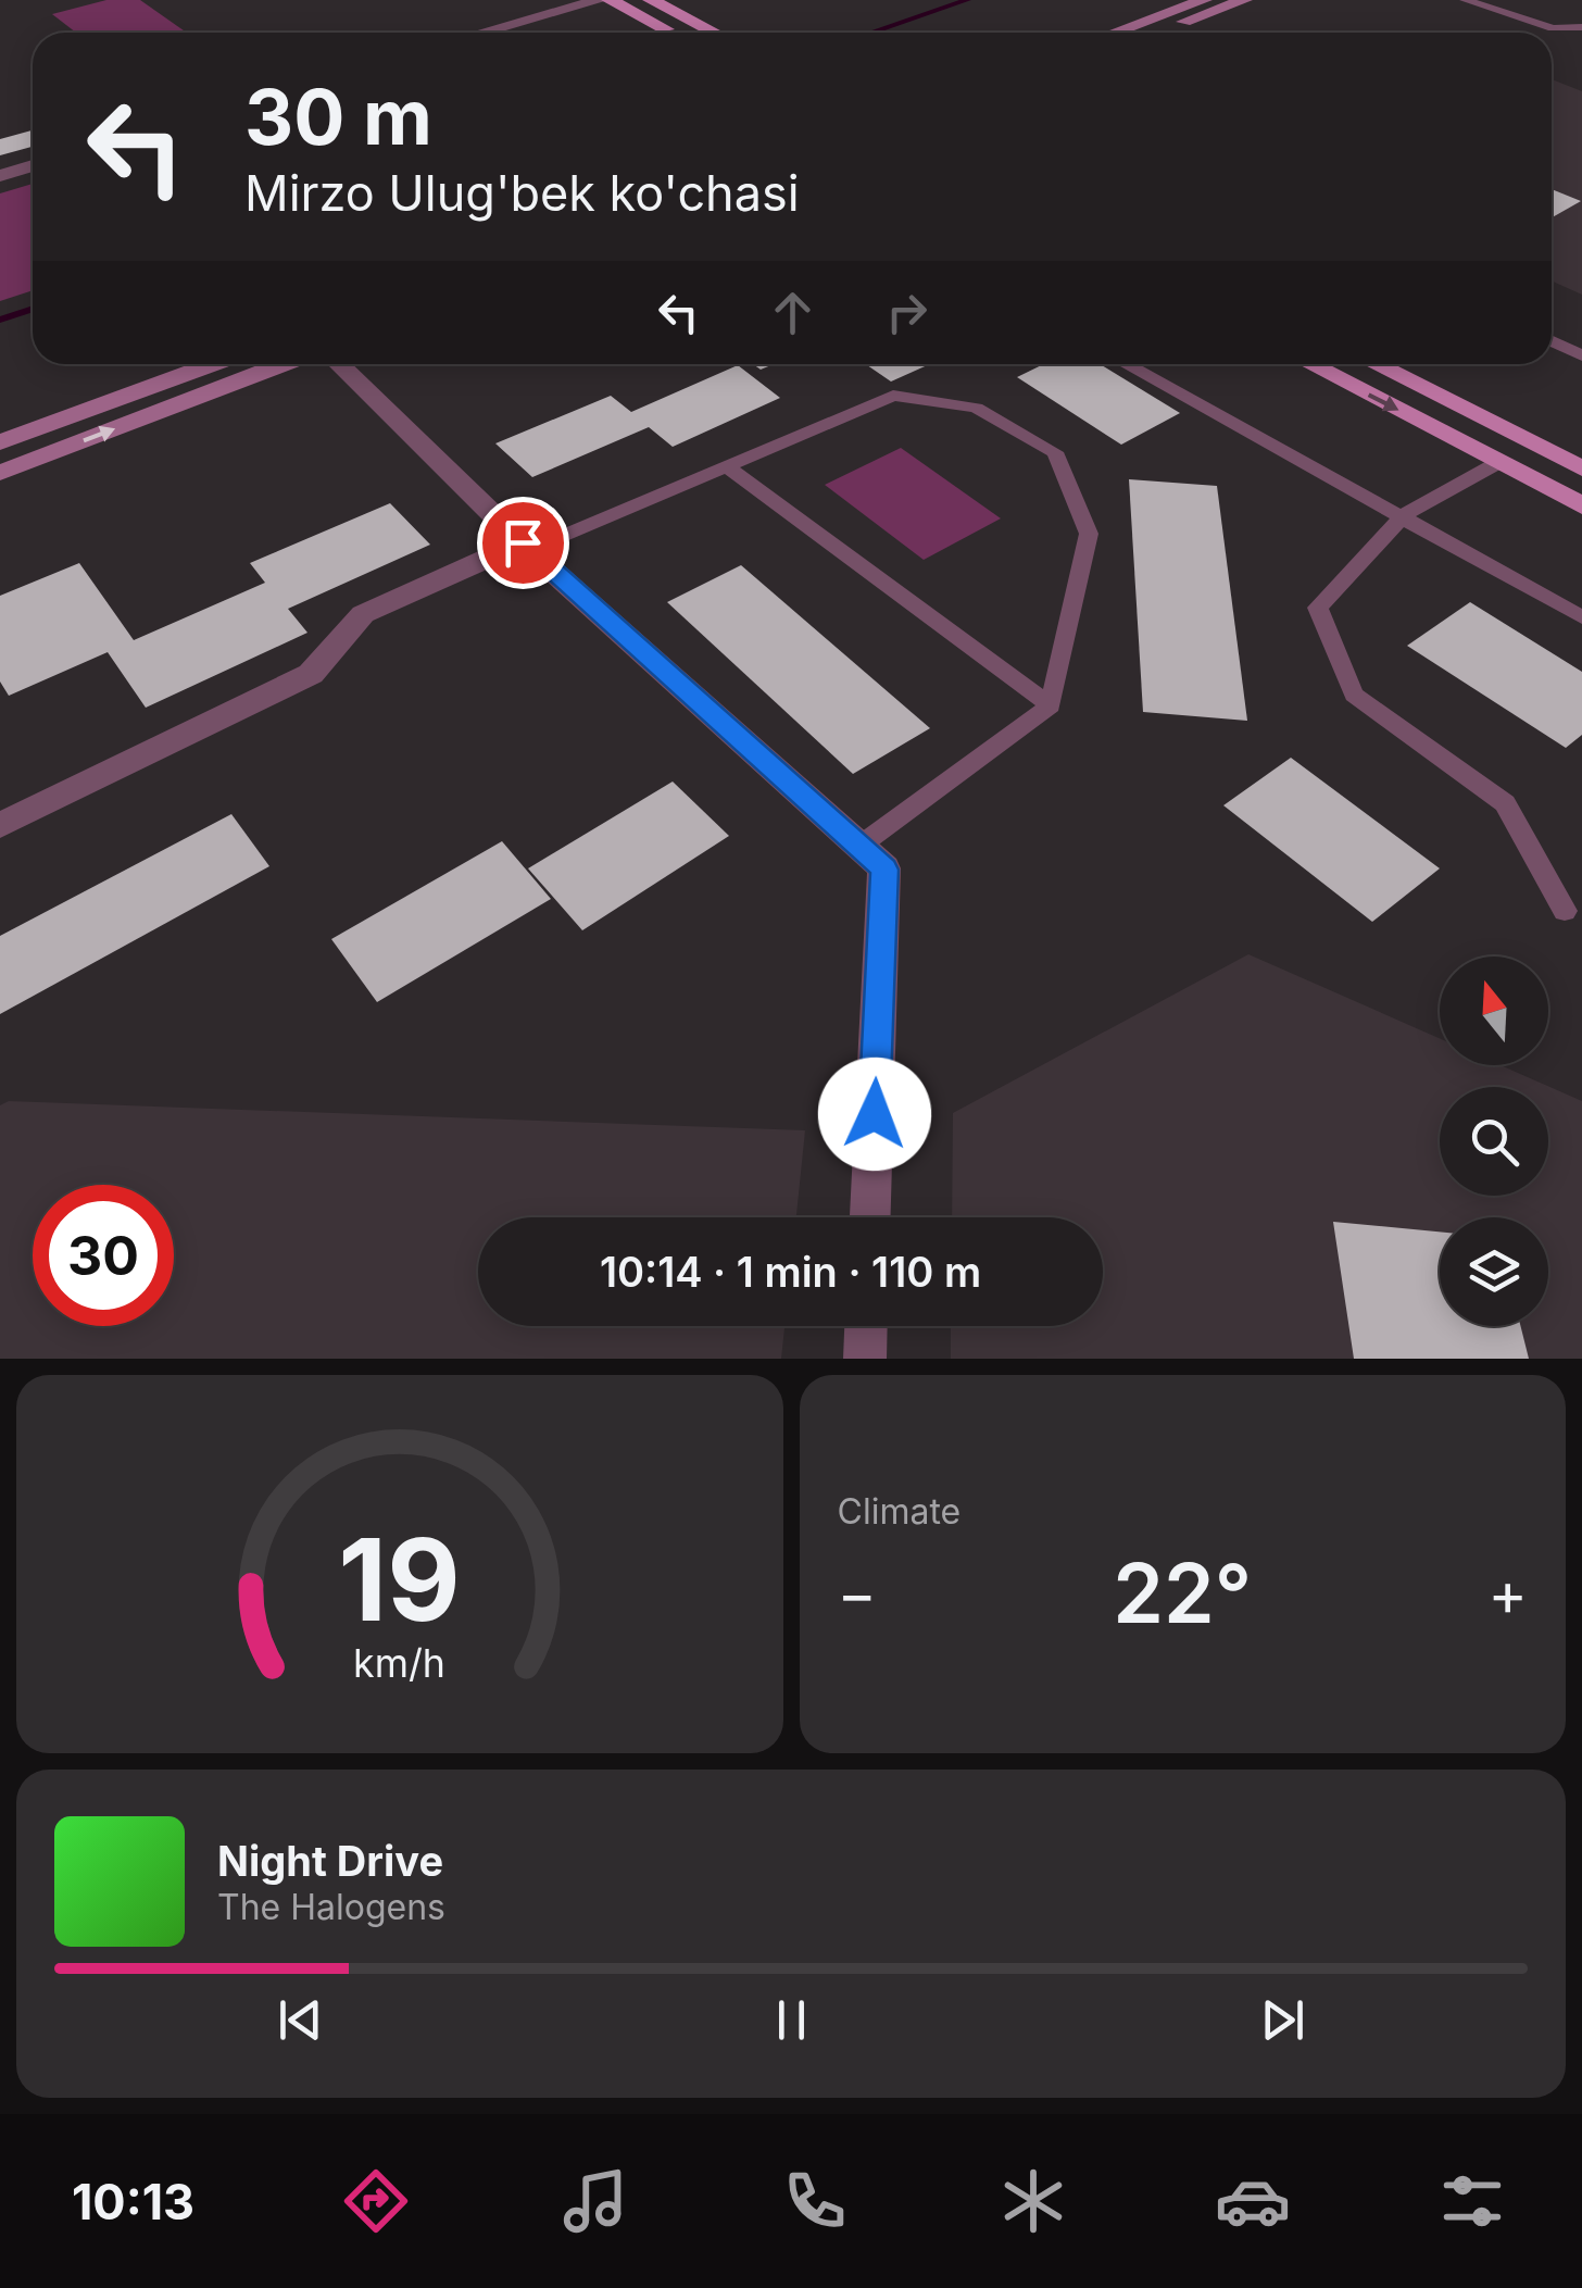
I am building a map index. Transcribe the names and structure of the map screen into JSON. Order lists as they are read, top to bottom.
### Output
{
  "north": "top",
  "page": {
    "turn": ["30 m", "Mirzo Ulug'bek ko'chasi"],
    "limit": "30",
    "trip": "10:14 · 1 min · 110 m",
    "tile": "Climate",
    "heat": ["−", "22°", "+"],
    "song": ["Night Drive", "The Halogens"],
    "tabs": "10:13",
    "gauge": ["19", "km/h"]
  }
}
